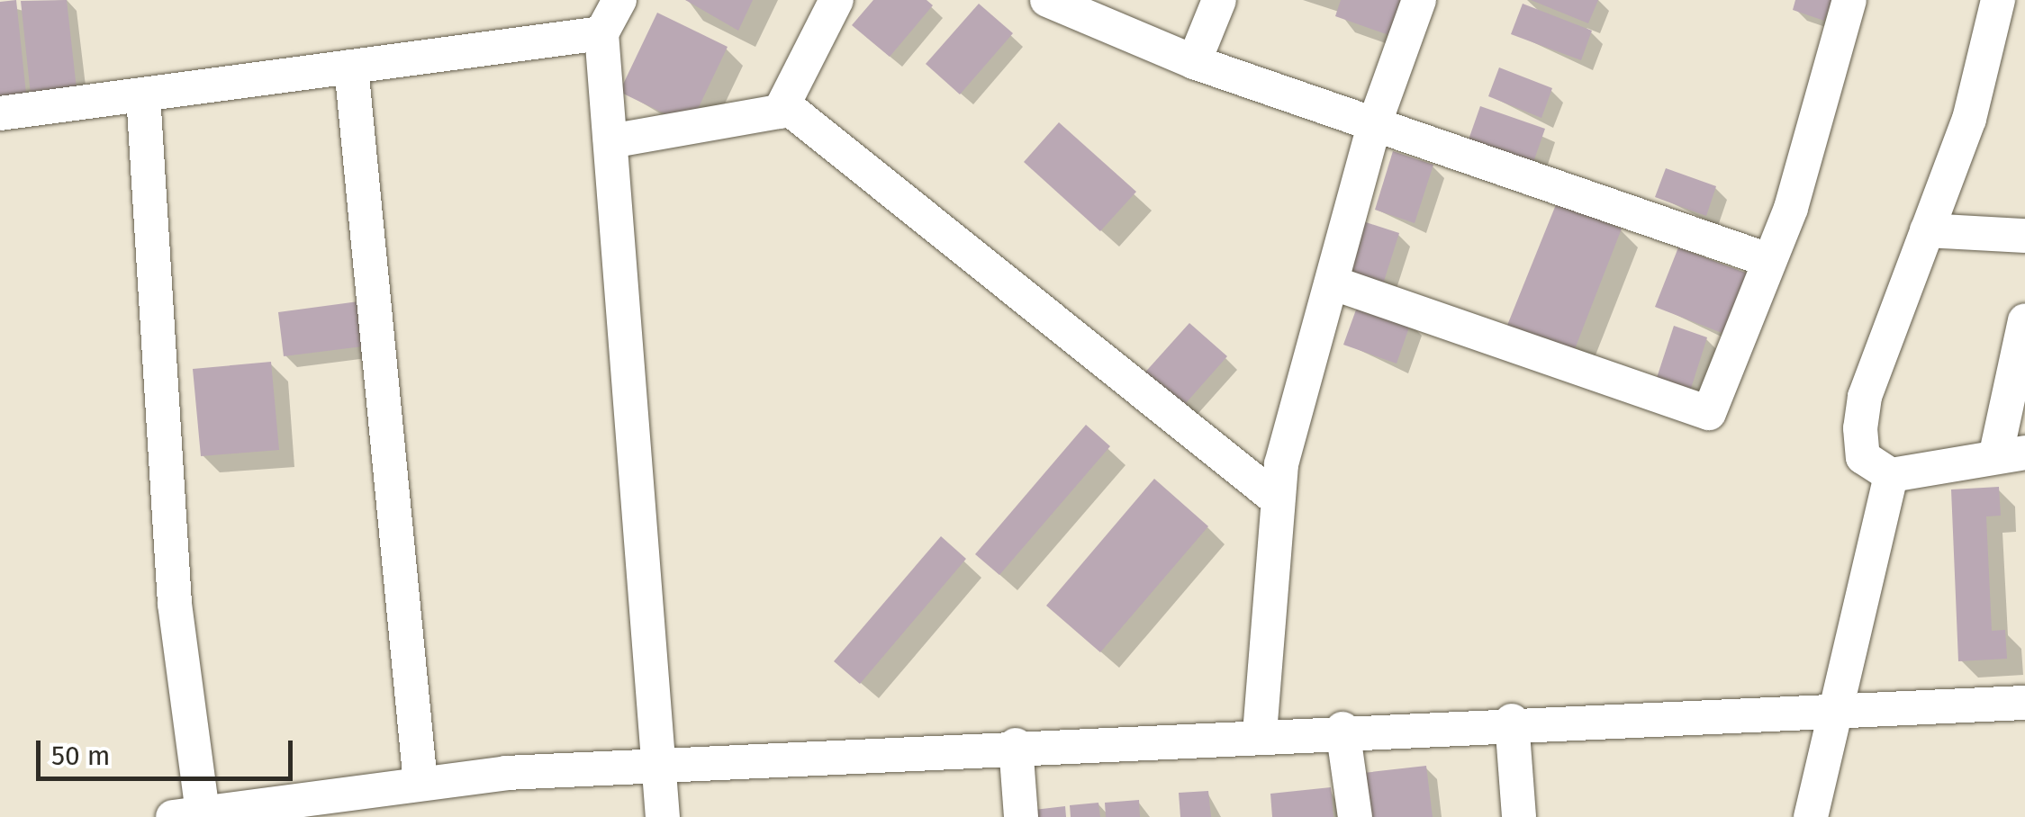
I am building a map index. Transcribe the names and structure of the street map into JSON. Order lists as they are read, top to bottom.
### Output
{
  "scale_bar": "50 m"
}
